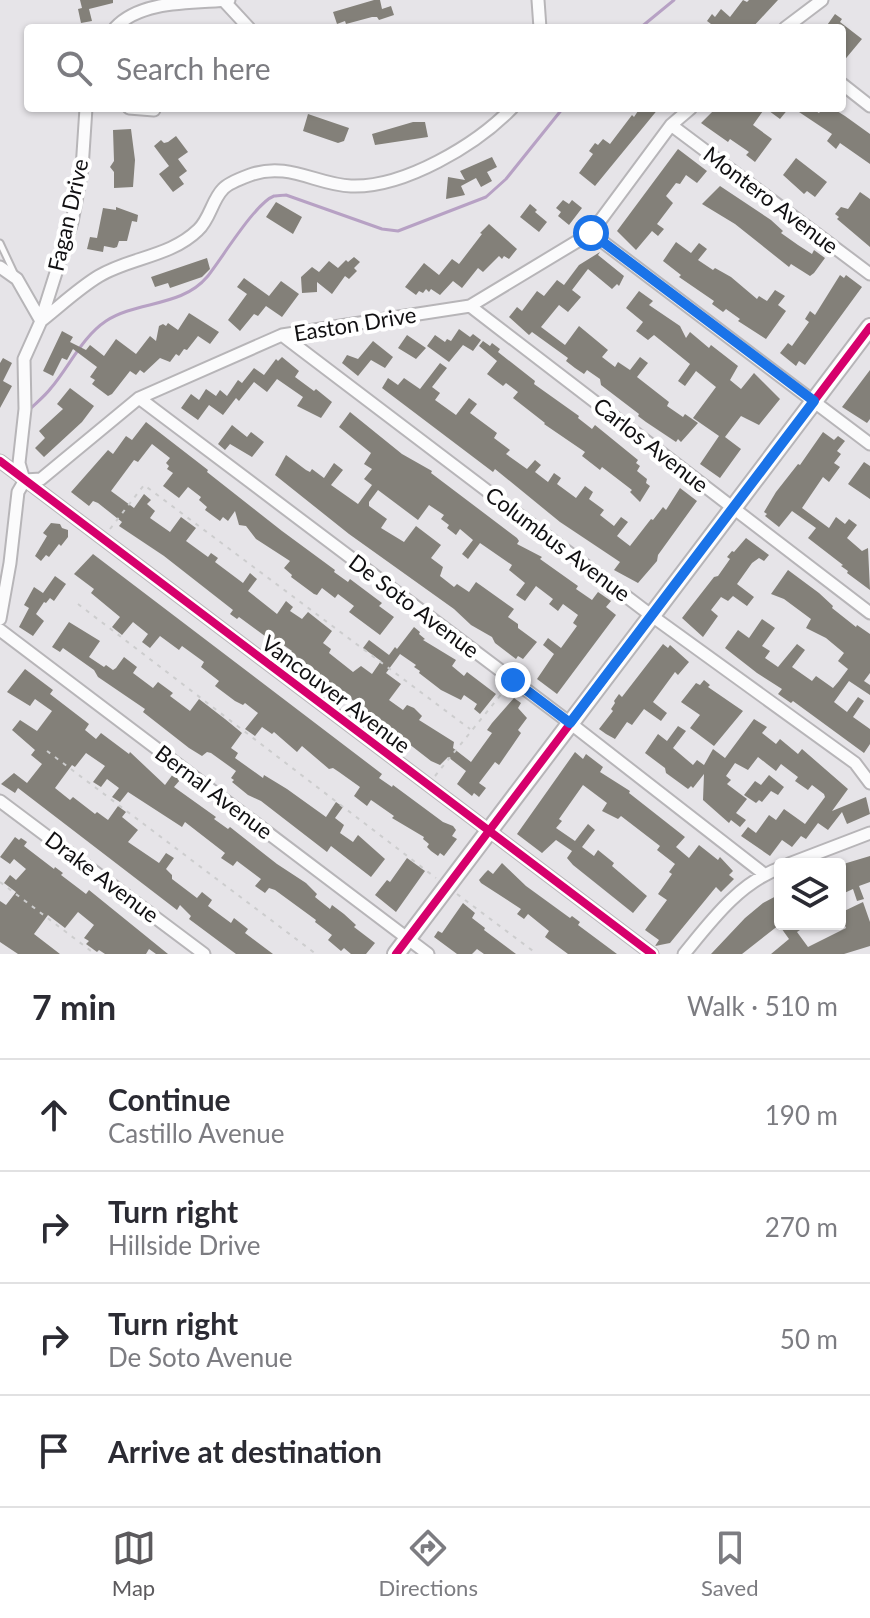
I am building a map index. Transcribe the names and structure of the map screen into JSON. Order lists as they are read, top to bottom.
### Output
{
  "streets": {
    "street": [
      "Montero Avenue",
      "Fagan Drive",
      "Easton Drive",
      "Carlos Avenue",
      "Columbus Avenue",
      "De Soto Avenue",
      "Vancouver Avenue",
      "Bernal Avenue",
      "Drake Avenue"
    ]
  },
  "crossings": [
    ["Montero Avenue", "Easton Drive"],
    ["Fagan Drive", "Easton Drive"],
    ["Fagan Drive", "Vancouver Avenue"],
    ["Easton Drive", "Carlos Avenue"],
    ["Easton Drive", "Columbus Avenue"],
    ["Easton Drive", "De Soto Avenue"],
    ["Easton Drive", "Vancouver Avenue"]
  ],
  "page": {
    "search": "Search here",
    "heading": ["7 min", "Walk · 510 m"],
    "list": [
      ["Continue", "Castillo Avenue", "190 m"],
      ["Turn right", "Hillside Drive", "270 m"],
      ["Turn right", "De Soto Avenue", "50 m"],
      "Arrive at destination"
    ],
    "nav": ["Map", "Directions", "Saved"]
  }
}
